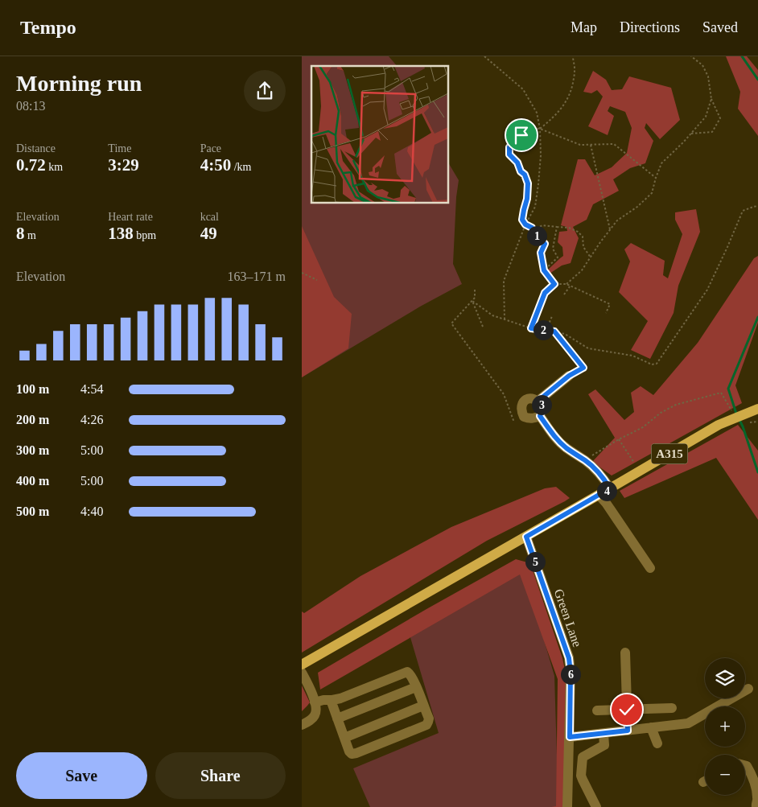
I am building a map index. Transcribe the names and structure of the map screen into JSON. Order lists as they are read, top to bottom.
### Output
{
  "streets": {
    "main road": ["A315"],
    "street": ["Green Lane"]
  },
  "crossings": [
    ["A315", "Green Lane"]
  ],
  "page": {
    "header": "Tempo",
    "nav": ["Map", "Directions", "Saved"],
    "heading": ["Morning run", "08:13"],
    "stats": [
      ["Distance", "0.72 km"],
      ["Time", "3:29"],
      ["Pace", "4:50 /km"],
      ["Elevation", "8 m"],
      ["Heart rate", "138 bpm"],
      ["kcal", "49"]
    ],
    "pins": [
      "1",
      "2",
      "3",
      "4",
      "5",
      "6"
    ],
    "chart": ["Elevation", "163–171 m"],
    "list": [
      {
        "name": "100 m",
        "note": "4:54"
      },
      {
        "name": "200 m",
        "note": "4:26"
      },
      {
        "name": "300 m",
        "note": "5:00"
      },
      {
        "name": "400 m",
        "note": "5:00"
      },
      {
        "name": "500 m",
        "note": "4:40"
      }
    ],
    "map_buttons": ["+", "−"],
    "buttons": ["Save", "Share"]
  }
}
